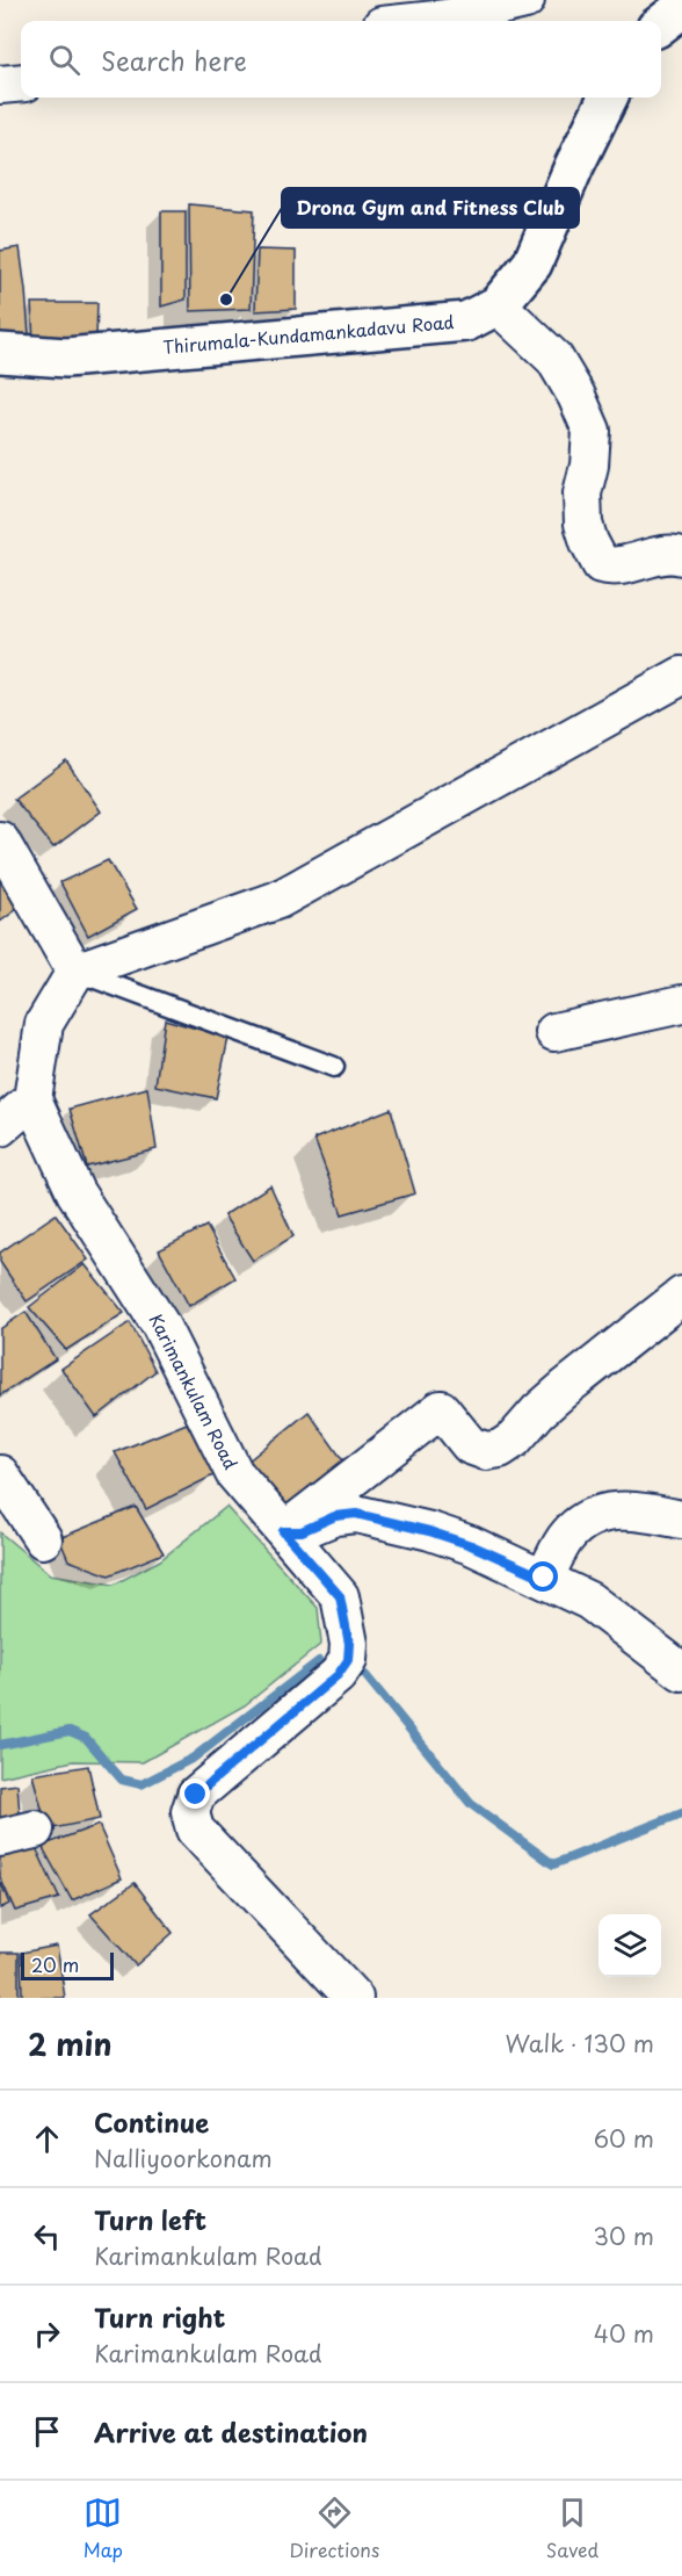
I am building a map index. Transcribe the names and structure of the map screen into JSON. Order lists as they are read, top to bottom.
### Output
{
  "streets": {
    "main road": ["Thirumala-Kundamankadavu Road"],
    "street": ["Karimankulam Road"]
  },
  "places": ["Drona Gym and Fitness Club"],
  "scale_bar": "20 m",
  "page": {
    "search": "Search here",
    "scale": "20 m",
    "heading": ["2 min", "Walk · 130 m"],
    "list": [
      ["Continue", "Nalliyoorkonam", "60 m"],
      ["Turn left", "Karimankulam Road", "30 m"],
      ["Turn right", "Karimankulam Road", "40 m"],
      "Arrive at destination"
    ],
    "nav": ["Map", "Directions", "Saved"]
  }
}
